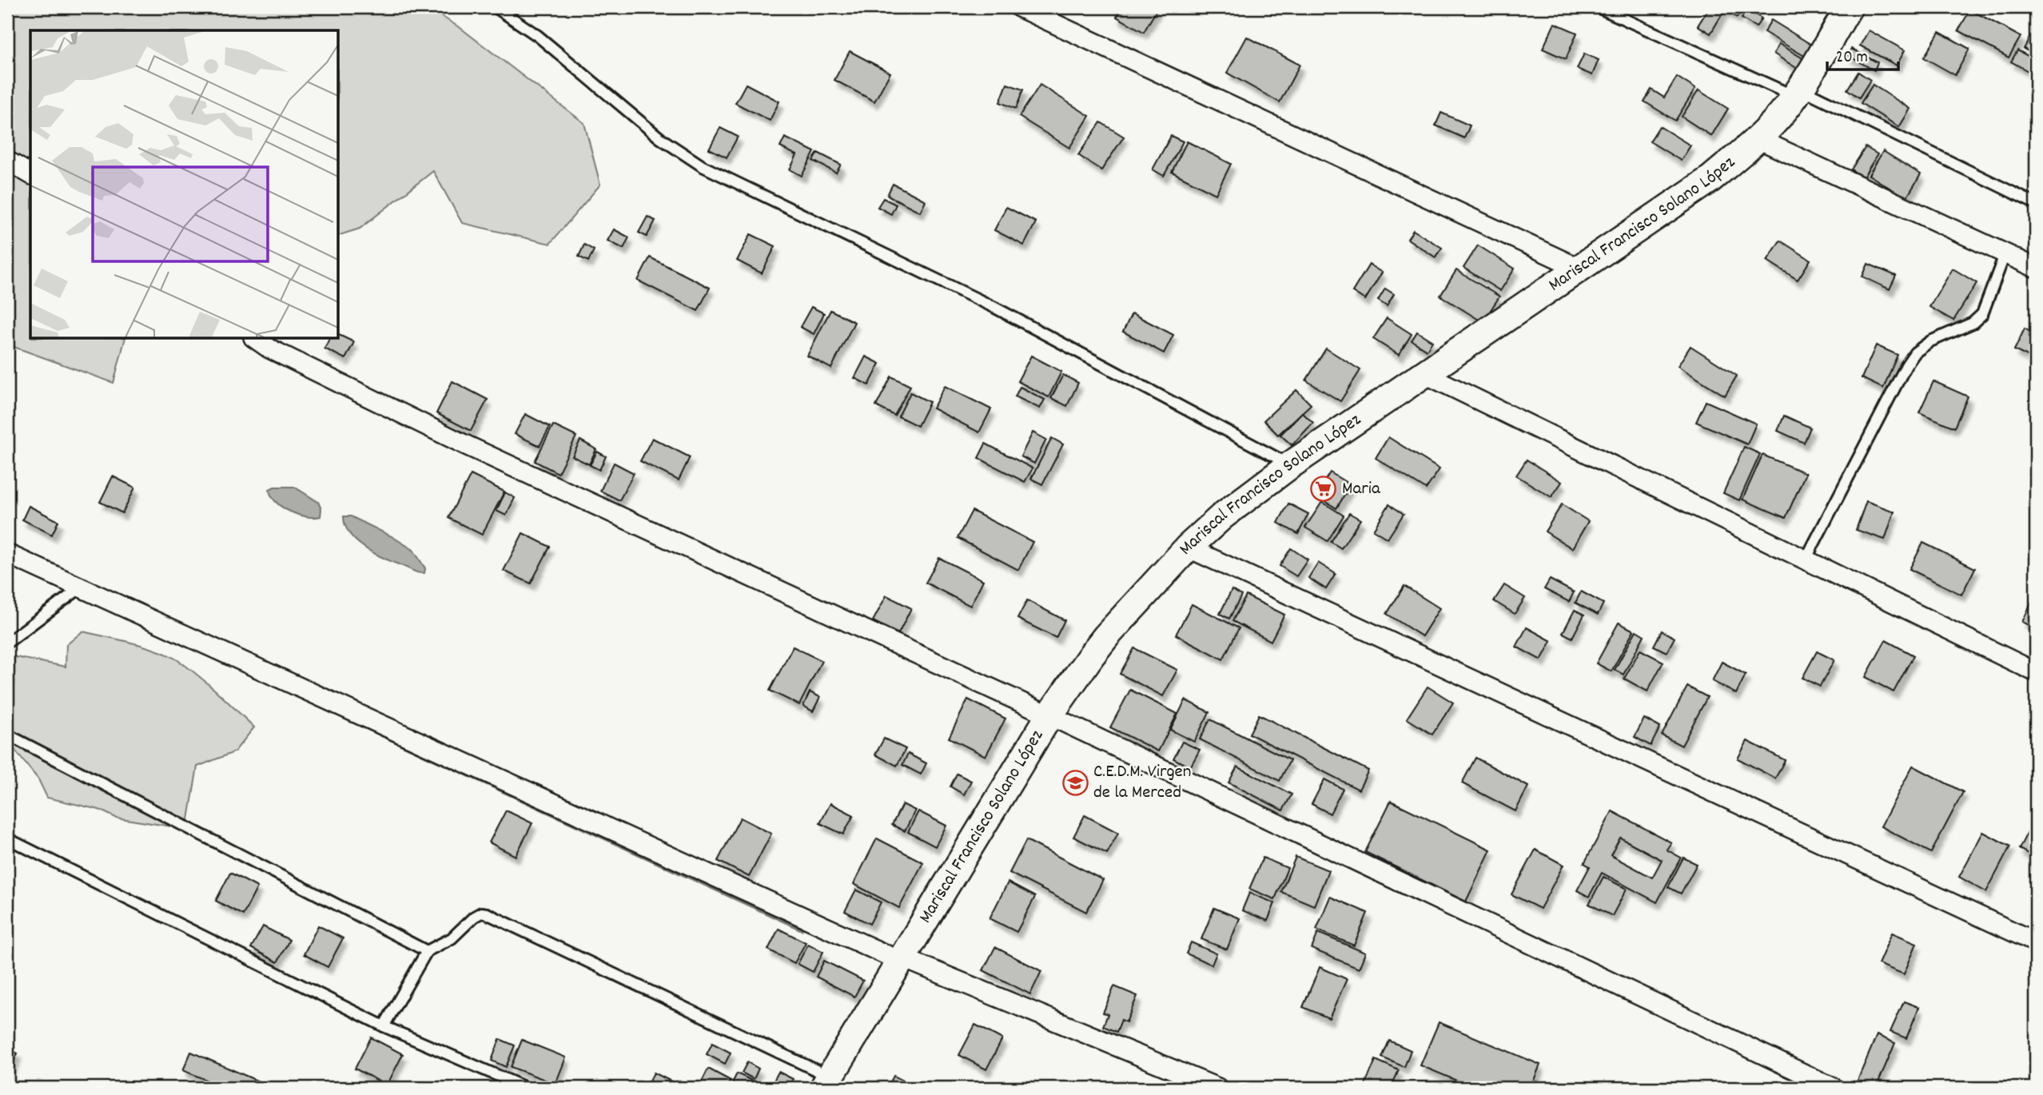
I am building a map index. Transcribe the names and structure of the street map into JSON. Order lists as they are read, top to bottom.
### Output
{
  "streets": {
    "main road": ["Mariscal Francisco Solano López"]
  },
  "places": {
    "supermarket": ["Maria"],
    "school or university": ["C.E.D.M. Virgen de la Merced"]
  },
  "scale_bar": "20 m"
}
